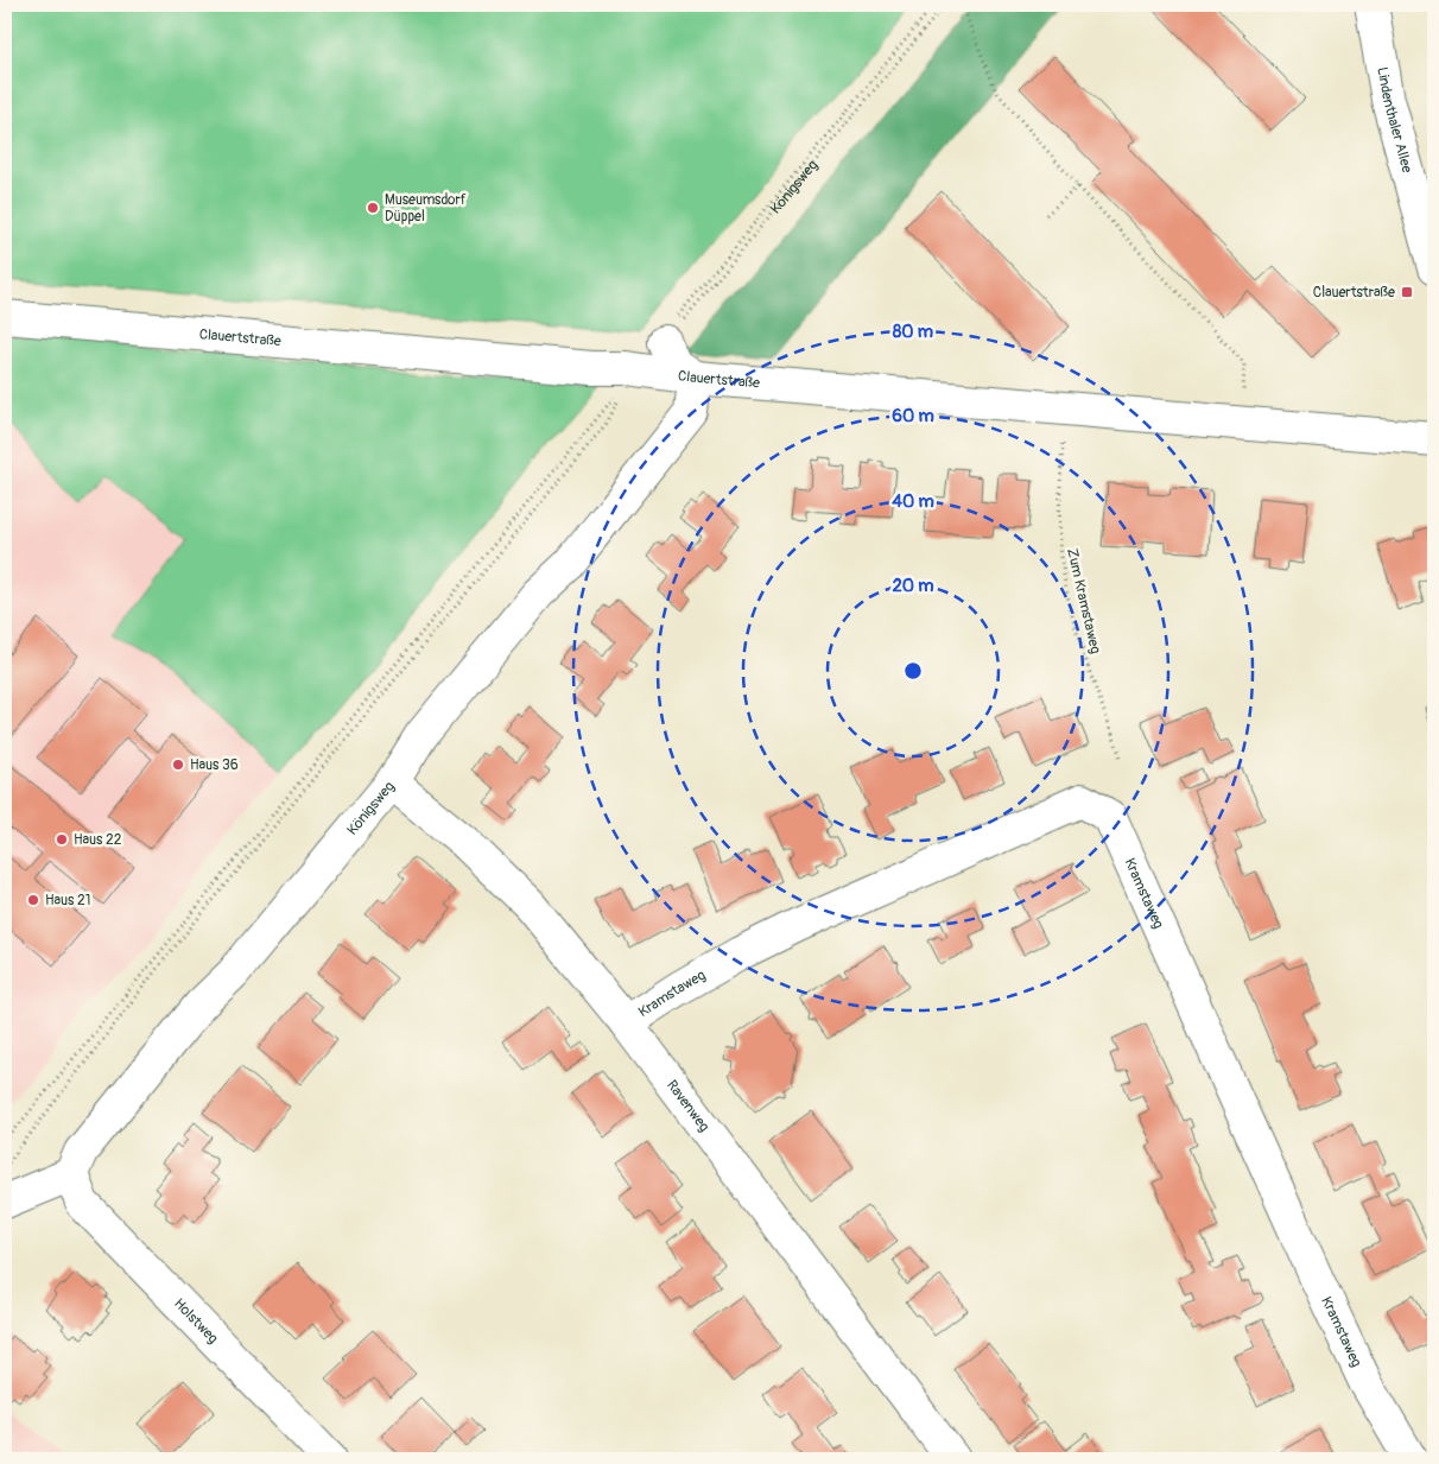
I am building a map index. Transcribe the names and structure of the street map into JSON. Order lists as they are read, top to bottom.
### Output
{
  "streets": {
    "street": [
      "Lindenthaler Allee",
      "Königsweg",
      "Clauertstraße",
      "Kramstaweg",
      "Ravenweg",
      "Holstweg"
    ],
    "path": ["Zum Kramstaweg"]
  },
  "crossings": [
    ["Königsweg", "Clauertstraße"],
    ["Königsweg", "Ravenweg"],
    ["Königsweg", "Holstweg"],
    ["Kramstaweg", "Ravenweg"]
  ],
  "places": {
    "other": [
      "Museumsdorf Düppel",
      "Haus 36",
      "Haus 22",
      "Haus 21"
    ],
    "transit": ["Clauertstraße"]
  },
  "rings": [
    "80 m",
    "60 m",
    "40 m",
    "20 m"
  ]
}
